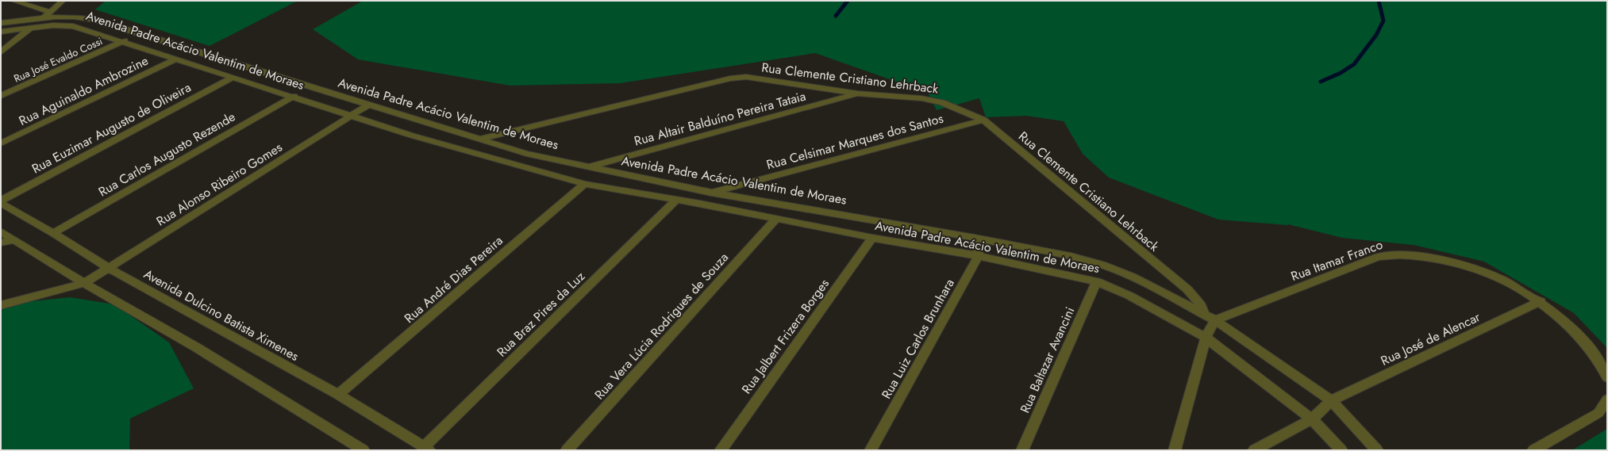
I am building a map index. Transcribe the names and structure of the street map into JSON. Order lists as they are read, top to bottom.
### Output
{
  "streets": {
    "street": [
      "Avenida Padre Acácio Valentim de Moraes",
      "Rua José Evaldo Cossi",
      "Rua Clemente Cristiano Lehrback",
      "Rua Aguinaldo Ambrozine",
      "Rua Altair Balduíno Pereira Tataia",
      "Rua Euzimar Augusto de Oliveira",
      "Rua Celsimar Marques dos Santos",
      "Rua Carlos Augusto Rezende",
      "Rua Alonso Ribeiro Gomes",
      "Rua Itamar Franco",
      "Rua André Dias Pereira",
      "Rua Braz Pires da Luz",
      "Avenida Dulcino Batista Ximenes",
      "Rua Vera Lúcia Rodrigues de Souza",
      "Rua Jalbert Frizera Borges",
      "Rua Luiz Carlos Brunhara",
      "Rua José de Alencar",
      "Rua Baltazar Avancini"
    ]
  },
  "crossings": [
    ["Avenida Padre Acácio Valentim de Moraes", "Rua José Evaldo Cossi"],
    ["Avenida Padre Acácio Valentim de Moraes", "Rua Clemente Cristiano Lehrback"],
    ["Avenida Padre Acácio Valentim de Moraes", "Rua Aguinaldo Ambrozine"],
    ["Avenida Padre Acácio Valentim de Moraes", "Rua Altair Balduíno Pereira Tataia"],
    ["Avenida Padre Acácio Valentim de Moraes", "Rua Euzimar Augusto de Oliveira"],
    ["Avenida Padre Acácio Valentim de Moraes", "Rua Celsimar Marques dos Santos"],
    ["Avenida Padre Acácio Valentim de Moraes", "Rua Carlos Augusto Rezende"],
    ["Avenida Padre Acácio Valentim de Moraes", "Rua Alonso Ribeiro Gomes"],
    ["Avenida Padre Acácio Valentim de Moraes", "Rua Itamar Franco"],
    ["Avenida Padre Acácio Valentim de Moraes", "Rua André Dias Pereira"],
    ["Avenida Padre Acácio Valentim de Moraes", "Rua Braz Pires da Luz"],
    ["Avenida Padre Acácio Valentim de Moraes", "Rua Vera Lúcia Rodrigues de Souza"],
    ["Avenida Padre Acácio Valentim de Moraes", "Rua Jalbert Frizera Borges"],
    ["Avenida Padre Acácio Valentim de Moraes", "Rua Luiz Carlos Brunhara"],
    ["Avenida Padre Acácio Valentim de Moraes", "Rua José de Alencar"],
    ["Avenida Padre Acácio Valentim de Moraes", "Rua Baltazar Avancini"],
    ["Rua Clemente Cristiano Lehrback", "Rua Altair Balduíno Pereira Tataia"],
    ["Rua Clemente Cristiano Lehrback", "Rua Celsimar Marques dos Santos"],
    ["Rua Carlos Augusto Rezende", "Avenida Dulcino Batista Ximenes"],
    ["Rua Alonso Ribeiro Gomes", "Avenida Dulcino Batista Ximenes"],
    ["Rua Itamar Franco", "Rua José de Alencar"],
    ["Rua André Dias Pereira", "Avenida Dulcino Batista Ximenes"],
    ["Rua Braz Pires da Luz", "Avenida Dulcino Batista Ximenes"]
  ]
}
